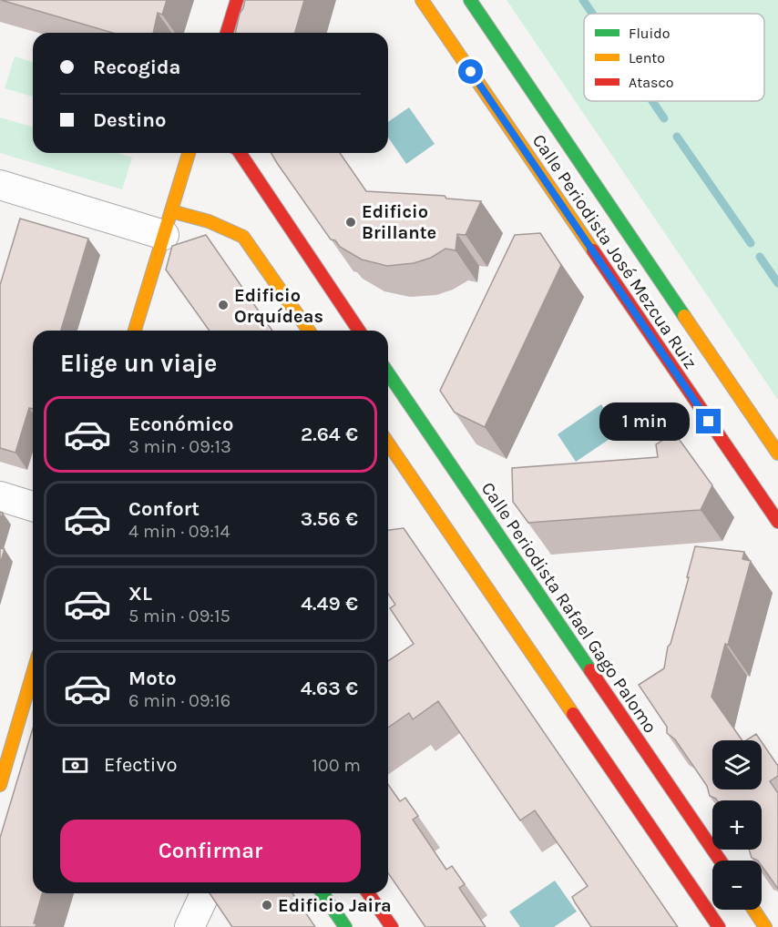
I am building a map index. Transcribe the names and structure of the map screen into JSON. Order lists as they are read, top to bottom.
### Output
{
  "streets": {
    "street": ["Calle Periodista José Mezcua Ruiz", "Calle Periodista Rafael Gago Palomo"]
  },
  "places": ["Edificio Brillante", "Edificio Orquídeas", "Edificio Jaira"],
  "legend": ["Fluido", "Lento", "Atasco"],
  "page": {
    "banner": ["Recogida", "Destino"],
    "heading": "Elige un viaje",
    "list": [
      {
        "name": "Económico",
        "note": "3 min · 09:13",
        "value": "2.64 €"
      },
      {
        "name": "Confort",
        "note": "4 min · 09:14",
        "value": "3.56 €"
      },
      {
        "name": "XL",
        "note": "5 min · 09:15",
        "value": "4.49 €"
      },
      {
        "name": "Moto",
        "note": "6 min · 09:16",
        "value": "4.63 €"
      }
    ],
    "bubble": "1 min",
    "pay": ["Efectivo", "100 m"],
    "map_buttons": ["+", "−"],
    "buttons": "Confirmar"
  }
}
